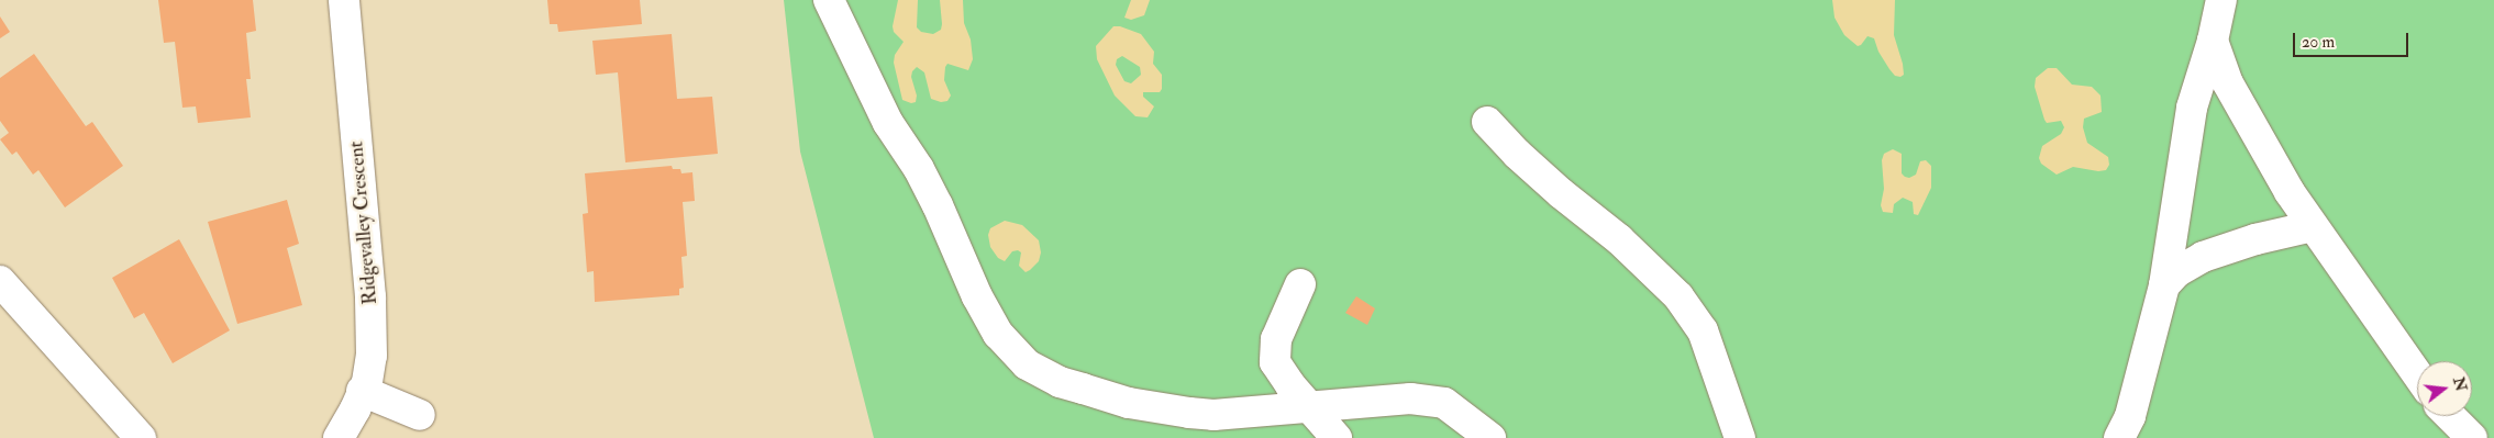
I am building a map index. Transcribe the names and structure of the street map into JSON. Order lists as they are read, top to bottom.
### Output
{
  "streets": {
    "street": ["Ridgevalley Crescent"]
  },
  "scale_bar": "20 m",
  "north": "right"
}
